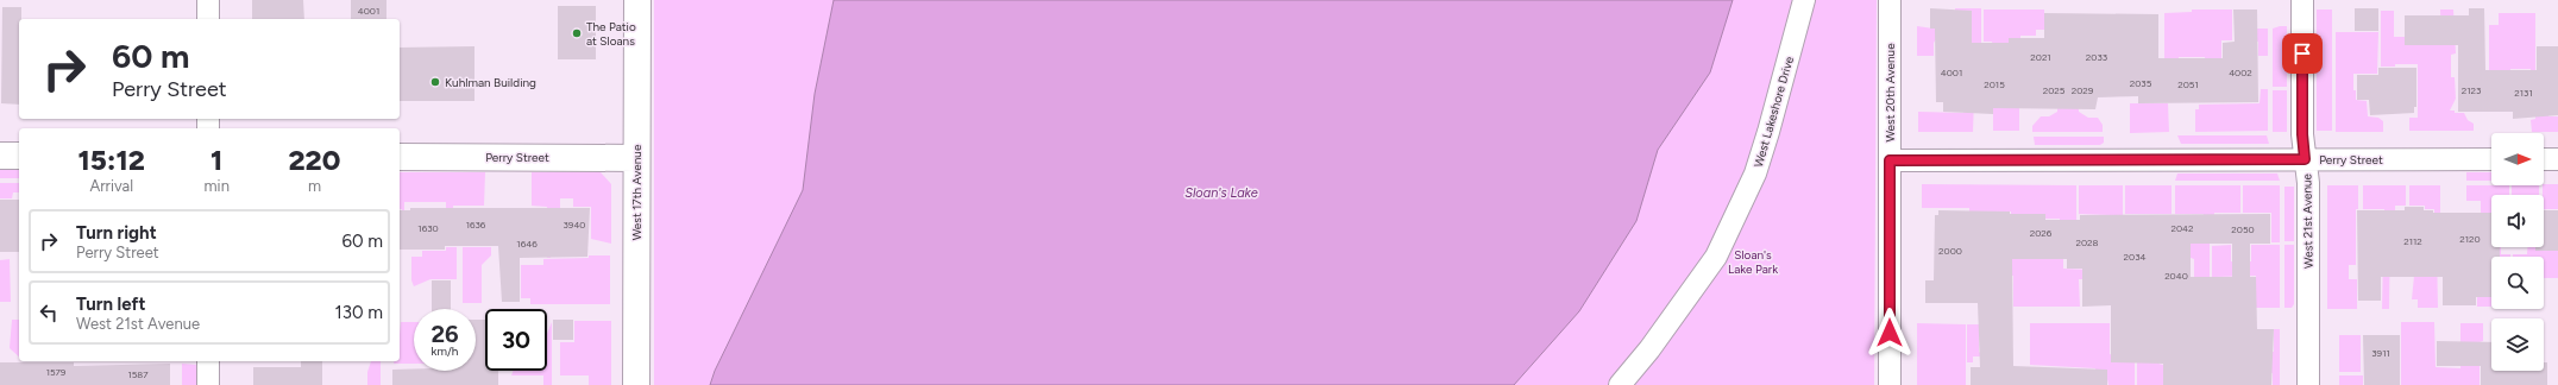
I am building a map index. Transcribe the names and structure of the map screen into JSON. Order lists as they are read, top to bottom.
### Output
{
  "streets": {
    "street": [
      "West 20th Avenue",
      "West Lakeshore Drive",
      "Perry Street",
      "West 17th Avenue",
      "West 21st Avenue"
    ]
  },
  "crossings": [
    ["West 20th Avenue", "Perry Street"],
    ["Perry Street", "West 17th Avenue"],
    ["Perry Street", "West 21st Avenue"]
  ],
  "water": ["Sloan's Lake"],
  "parks": ["Sloan's Lake Park"],
  "places": ["The Patio at Sloans", "Kuhlman Building"],
  "house_numbers": [
    "4001",
    "2021",
    "2033",
    "4001",
    "4002",
    "2035",
    "2015",
    "2051",
    "2025",
    "2029",
    "2123",
    "2131",
    "1636",
    "3940",
    "1630",
    "2042",
    "2050",
    "2026",
    "2120",
    "2112",
    "2028",
    "1646",
    "2000",
    "2034",
    "2040",
    "3911",
    "1579",
    "1587"
  ],
  "north": "right",
  "page": {
    "turn": ["60 m", "Perry Street"],
    "eta": [
      "15:12",
      "Arrival",
      "1",
      "min",
      "220",
      "m"
    ],
    "list": [
      {
        "name": "Turn right",
        "note": "Perry Street",
        "value": "60 m"
      },
      {
        "name": "Turn left",
        "note": "West 21st Avenue",
        "value": "130 m"
      }
    ],
    "speed": "26 km/h",
    "limit": "30"
  }
}
